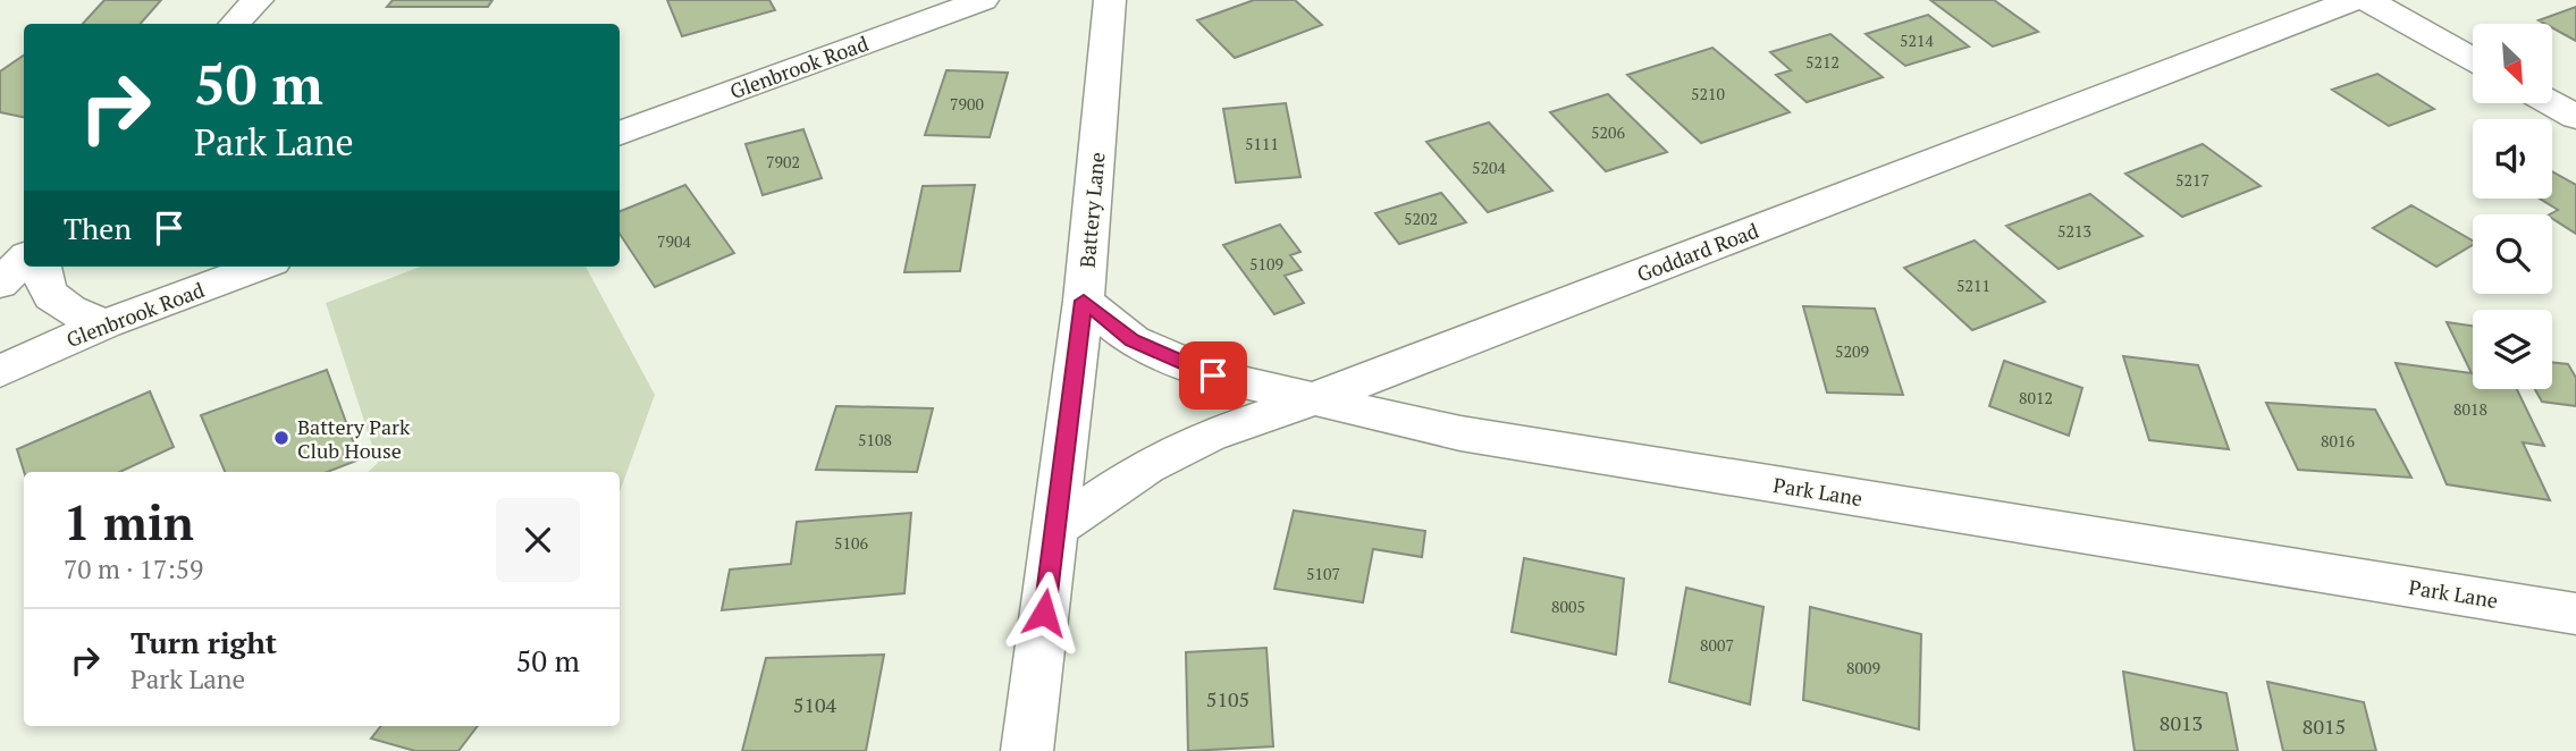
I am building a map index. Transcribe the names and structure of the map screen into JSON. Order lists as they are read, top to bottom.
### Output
{
  "streets": {
    "street": [
      "Glenbrook Road",
      "Battery Lane",
      "Goddard Road",
      "Park Lane"
    ]
  },
  "crossings": [
    ["Battery Lane", "Goddard Road"],
    ["Battery Lane", "Park Lane"],
    ["Goddard Road", "Park Lane"]
  ],
  "places": ["Battery Park Club House"],
  "house_numbers": [
    "5214",
    "5212",
    "5210",
    "7900",
    "5206",
    "5111",
    "7902",
    "5204",
    "5217",
    "5202",
    "5213",
    "7904",
    "5109",
    "5211",
    "5209",
    "8012",
    "8018",
    "5108",
    "8016",
    "5106",
    "5107",
    "8005",
    "8007",
    "8009",
    "5105",
    "5104",
    "8013",
    "8015"
  ],
  "north": "bottom right",
  "page": {
    "turn": ["50 m", "Park Lane"],
    "then": "Then",
    "heading": ["1 min", "70 m · 17:59"],
    "list": [
      {
        "name": "Turn right",
        "note": "Park Lane",
        "value": "50 m"
      }
    ]
  }
}
